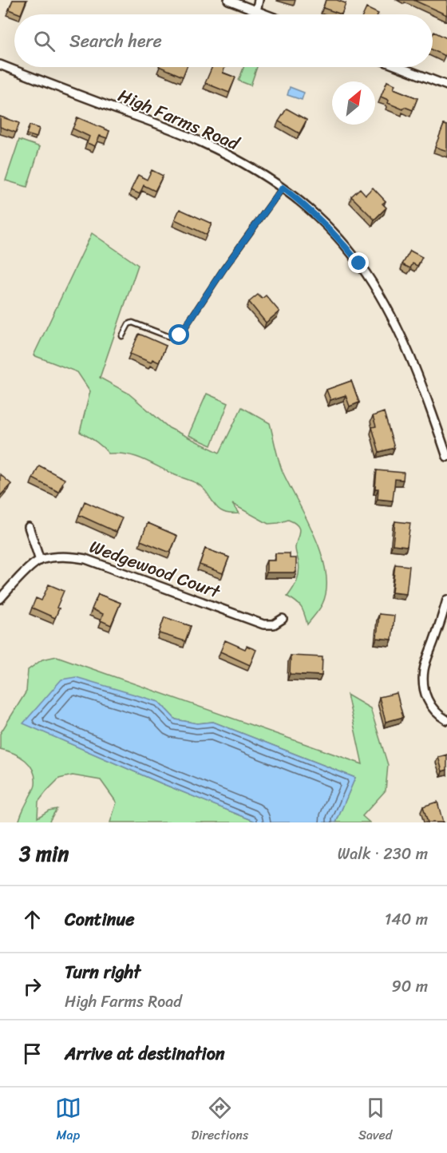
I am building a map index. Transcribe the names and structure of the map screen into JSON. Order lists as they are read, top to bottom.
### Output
{
  "streets": {
    "street": ["High Farms Road", "Wedgewood Court"]
  },
  "north": "top right",
  "page": {
    "search": "Search here",
    "heading": ["3 min", "Walk · 230 m"],
    "list": [
      ["Continue", "140 m"],
      ["Turn right", "High Farms Road", "90 m"],
      "Arrive at destination"
    ],
    "nav": ["Map", "Directions", "Saved"]
  }
}
